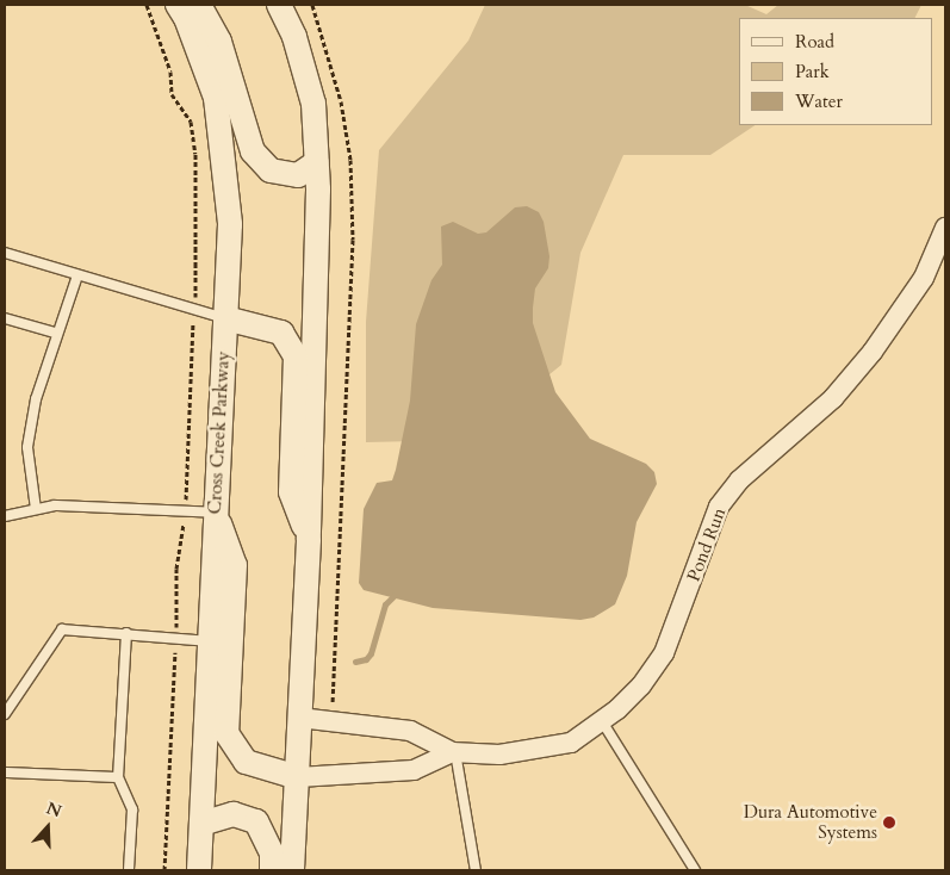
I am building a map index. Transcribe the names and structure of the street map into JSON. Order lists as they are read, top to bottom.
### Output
{
  "streets": {
    "street": ["Cross Creek Parkway", "Pond Run"]
  },
  "places": ["Dura Automotive Systems"],
  "legend": ["Road", "Park", "Water"],
  "north": "top"
}
